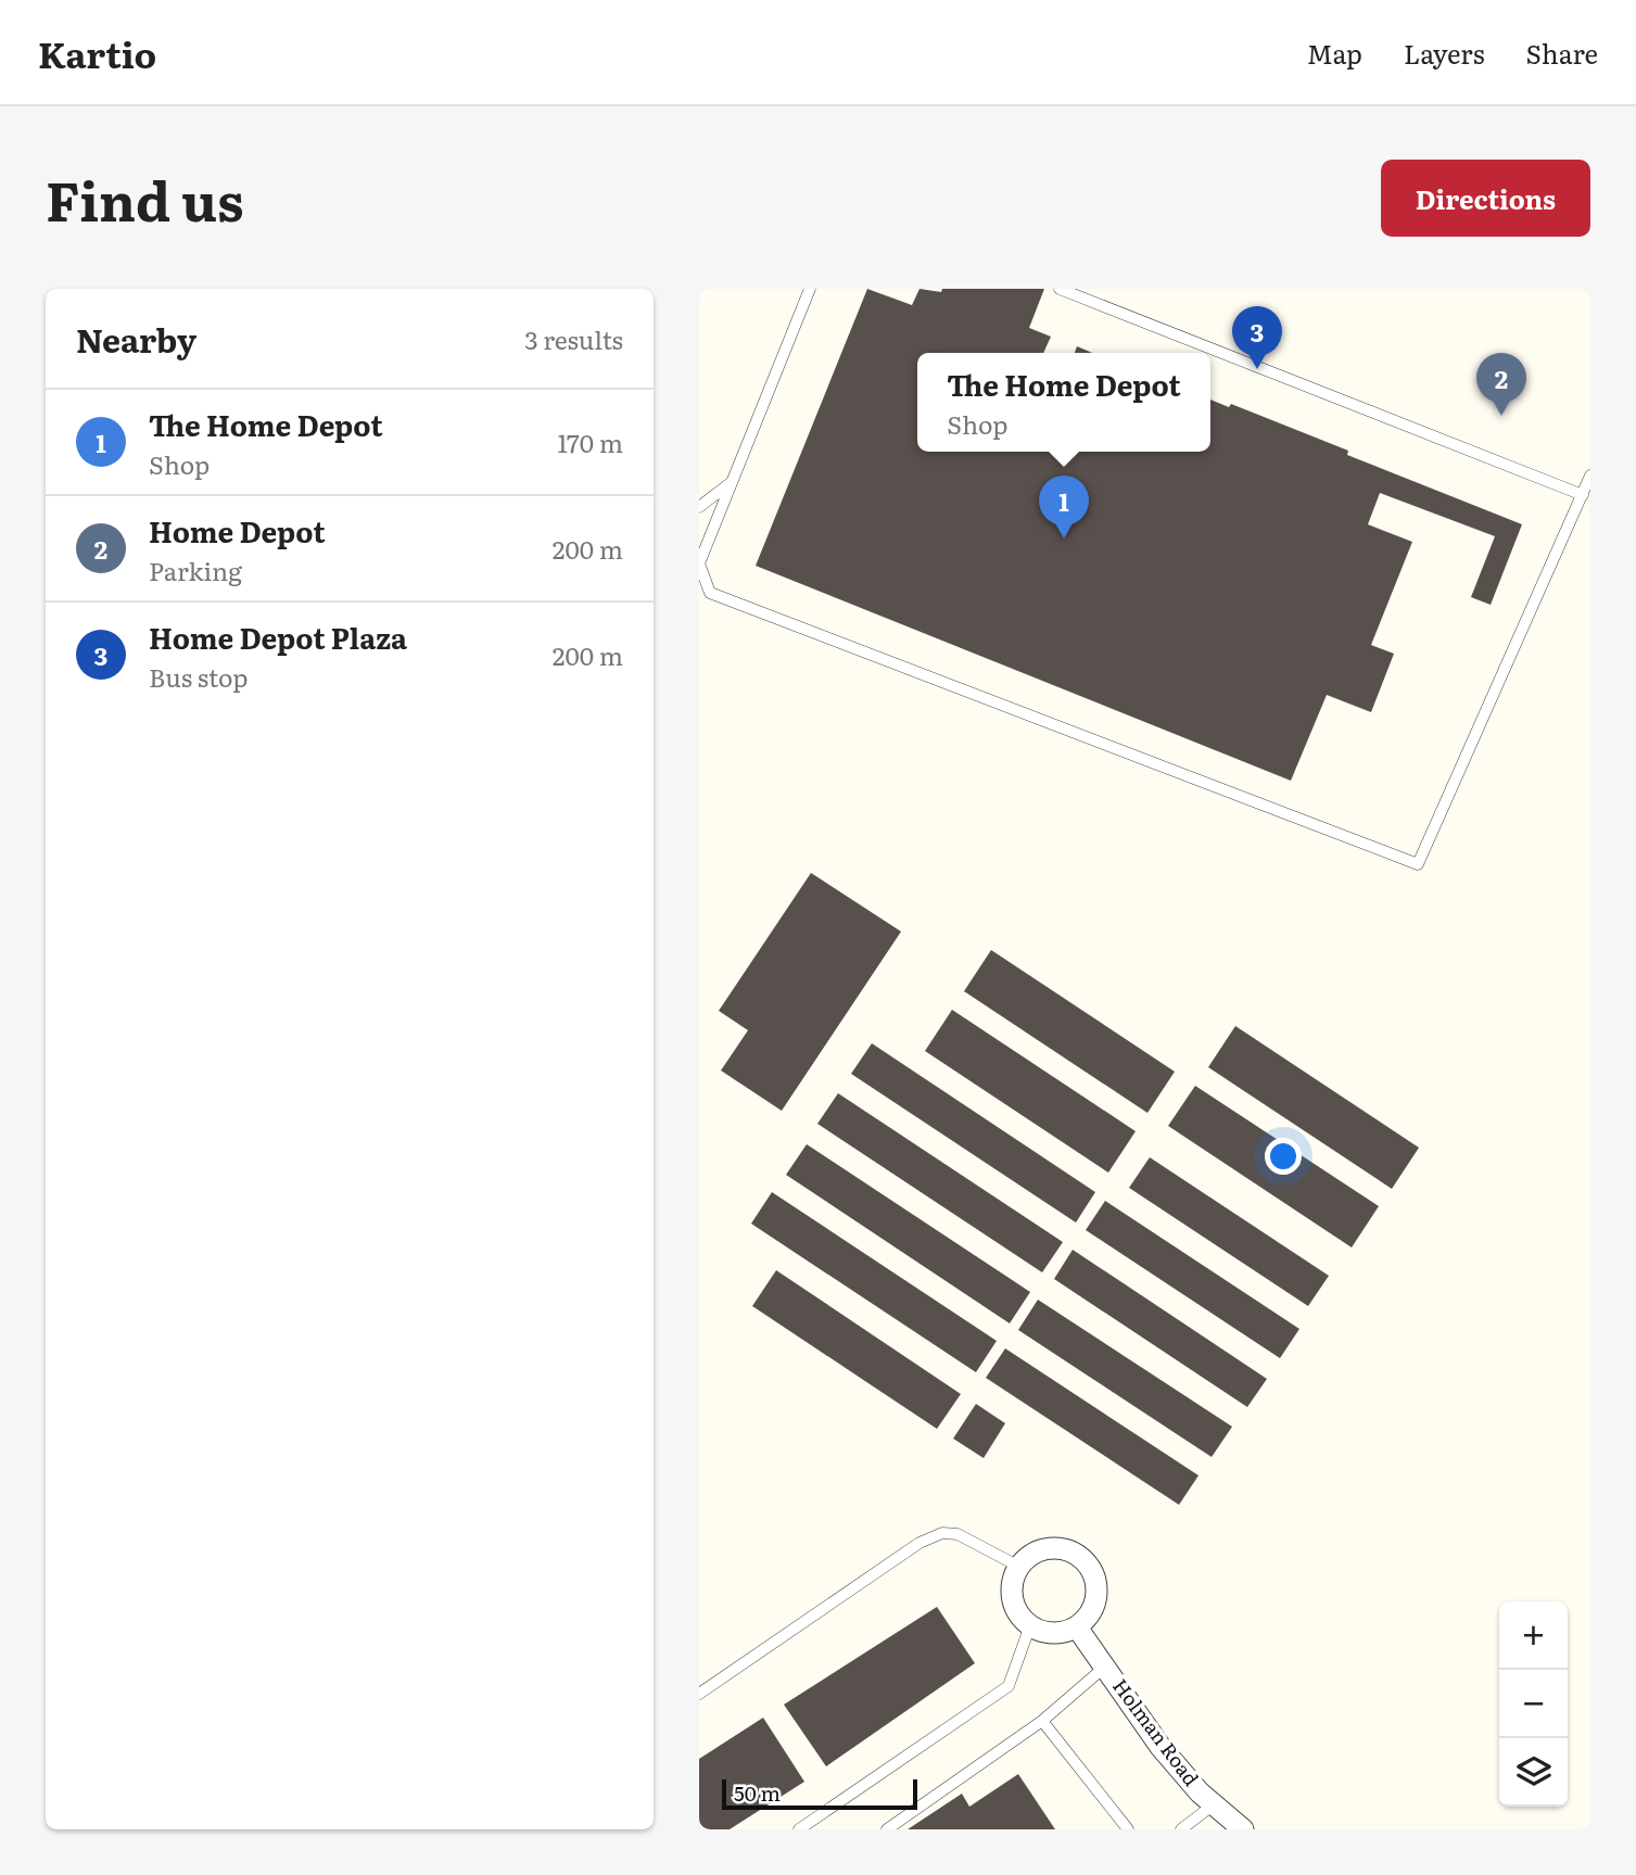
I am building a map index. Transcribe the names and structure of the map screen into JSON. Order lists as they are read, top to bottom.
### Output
{
  "streets": {
    "street": ["Holman Road"]
  },
  "scale_bar": "50 m",
  "page": {
    "header": "Kartio",
    "nav": ["Map", "Layers", "Share"],
    "title": "Find us",
    "buttons": "Directions",
    "heading": ["Nearby", "3 results"],
    "pins": ["3", "2", "1"],
    "popup": ["The Home Depot", "Shop"],
    "list": [
      {
        "mark": "1",
        "name": "The Home Depot",
        "note": "Shop",
        "value": "170 m"
      },
      {
        "mark": "2",
        "name": "Home Depot",
        "note": "Parking",
        "value": "200 m"
      },
      {
        "mark": "3",
        "name": "Home Depot Plaza",
        "note": "Bus stop",
        "value": "200 m"
      }
    ],
    "map_buttons": ["+", "−"],
    "scale": "50 m"
  }
}
